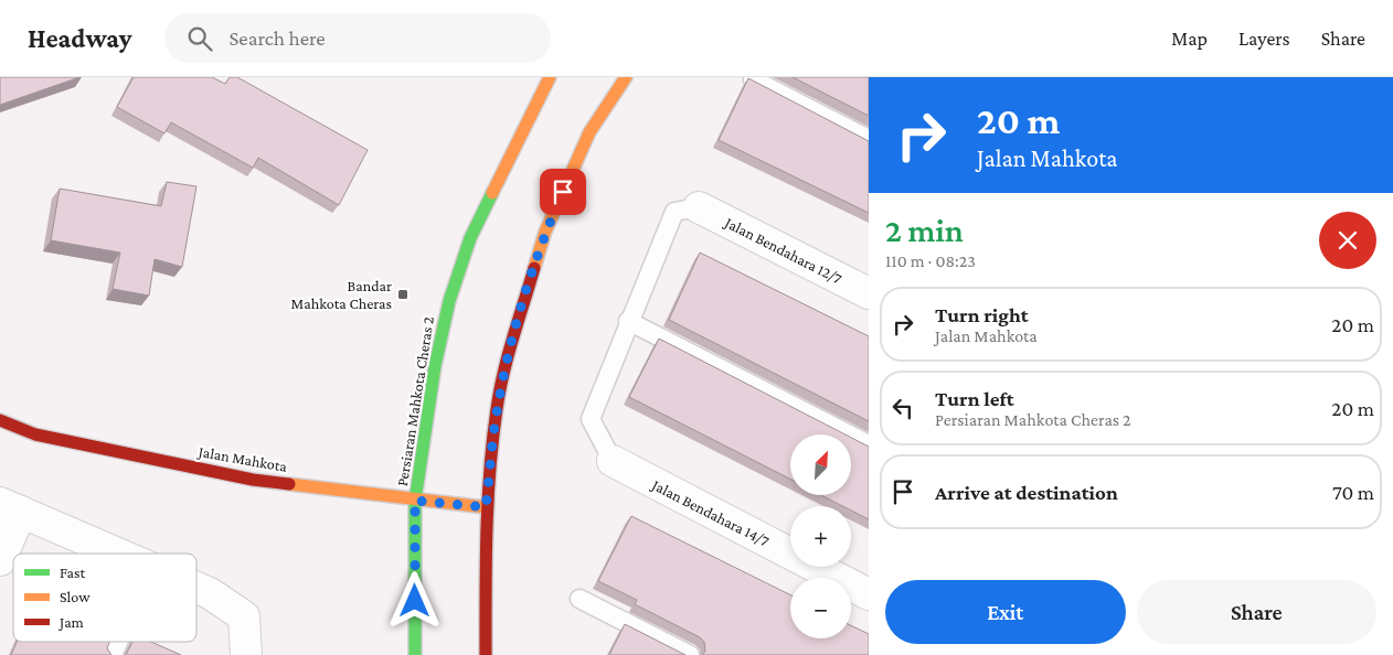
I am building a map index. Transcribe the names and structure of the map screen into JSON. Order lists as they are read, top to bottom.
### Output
{
  "streets": {
    "street": [
      "Jalan Bendahara 12/7",
      "Persiaran Mahkota Cheras 2",
      "Jalan Mahkota",
      "Jalan Bendahara 14/7"
    ]
  },
  "crossings": [
    ["Persiaran Mahkota Cheras 2", "Jalan Mahkota"]
  ],
  "places": {
    "transit": ["Bandar Mahkota Cheras"]
  },
  "legend": ["Fast", "Slow", "Jam"],
  "north": "top right",
  "page": {
    "header": "Headway",
    "search": "Search here",
    "nav": ["Map", "Layers", "Share"],
    "turn": ["20 m", "Jalan Mahkota"],
    "heading": ["2 min", "110 m · 08:23"],
    "list": [
      {
        "name": "Turn right",
        "note": "Jalan Mahkota",
        "value": "20 m"
      },
      {
        "name": "Turn left",
        "note": "Persiaran Mahkota Cheras 2",
        "value": "20 m"
      },
      {
        "name": "Arrive at destination",
        "value": "70 m"
      }
    ],
    "map_buttons": ["+", "−"],
    "buttons": ["Exit", "Share"]
  }
}
